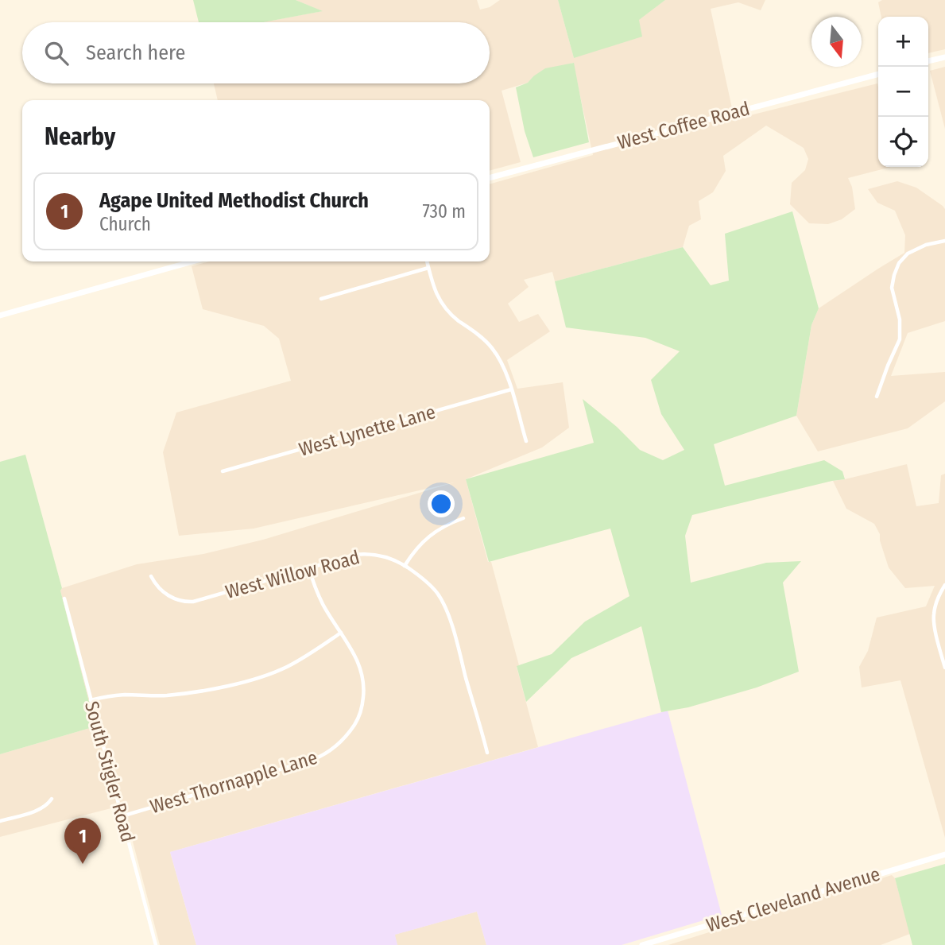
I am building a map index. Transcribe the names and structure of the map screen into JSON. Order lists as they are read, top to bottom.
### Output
{
  "streets": {
    "street": [
      "West Coffee Road",
      "West Lynette Lane",
      "West Willow Road",
      "South Stigler Road",
      "West Thornapple Lane",
      "West Cleveland Avenue"
    ]
  },
  "crossings": [
    ["South Stigler Road", "West Thornapple Lane"]
  ],
  "north": "bottom",
  "page": {
    "map_buttons": ["+", "−"],
    "search": "Search here",
    "heading": "Nearby",
    "list": [
      {
        "mark": "1",
        "name": "Agape United Methodist Church",
        "note": "Church",
        "value": "730 m"
      }
    ],
    "pins": "1"
  }
}
